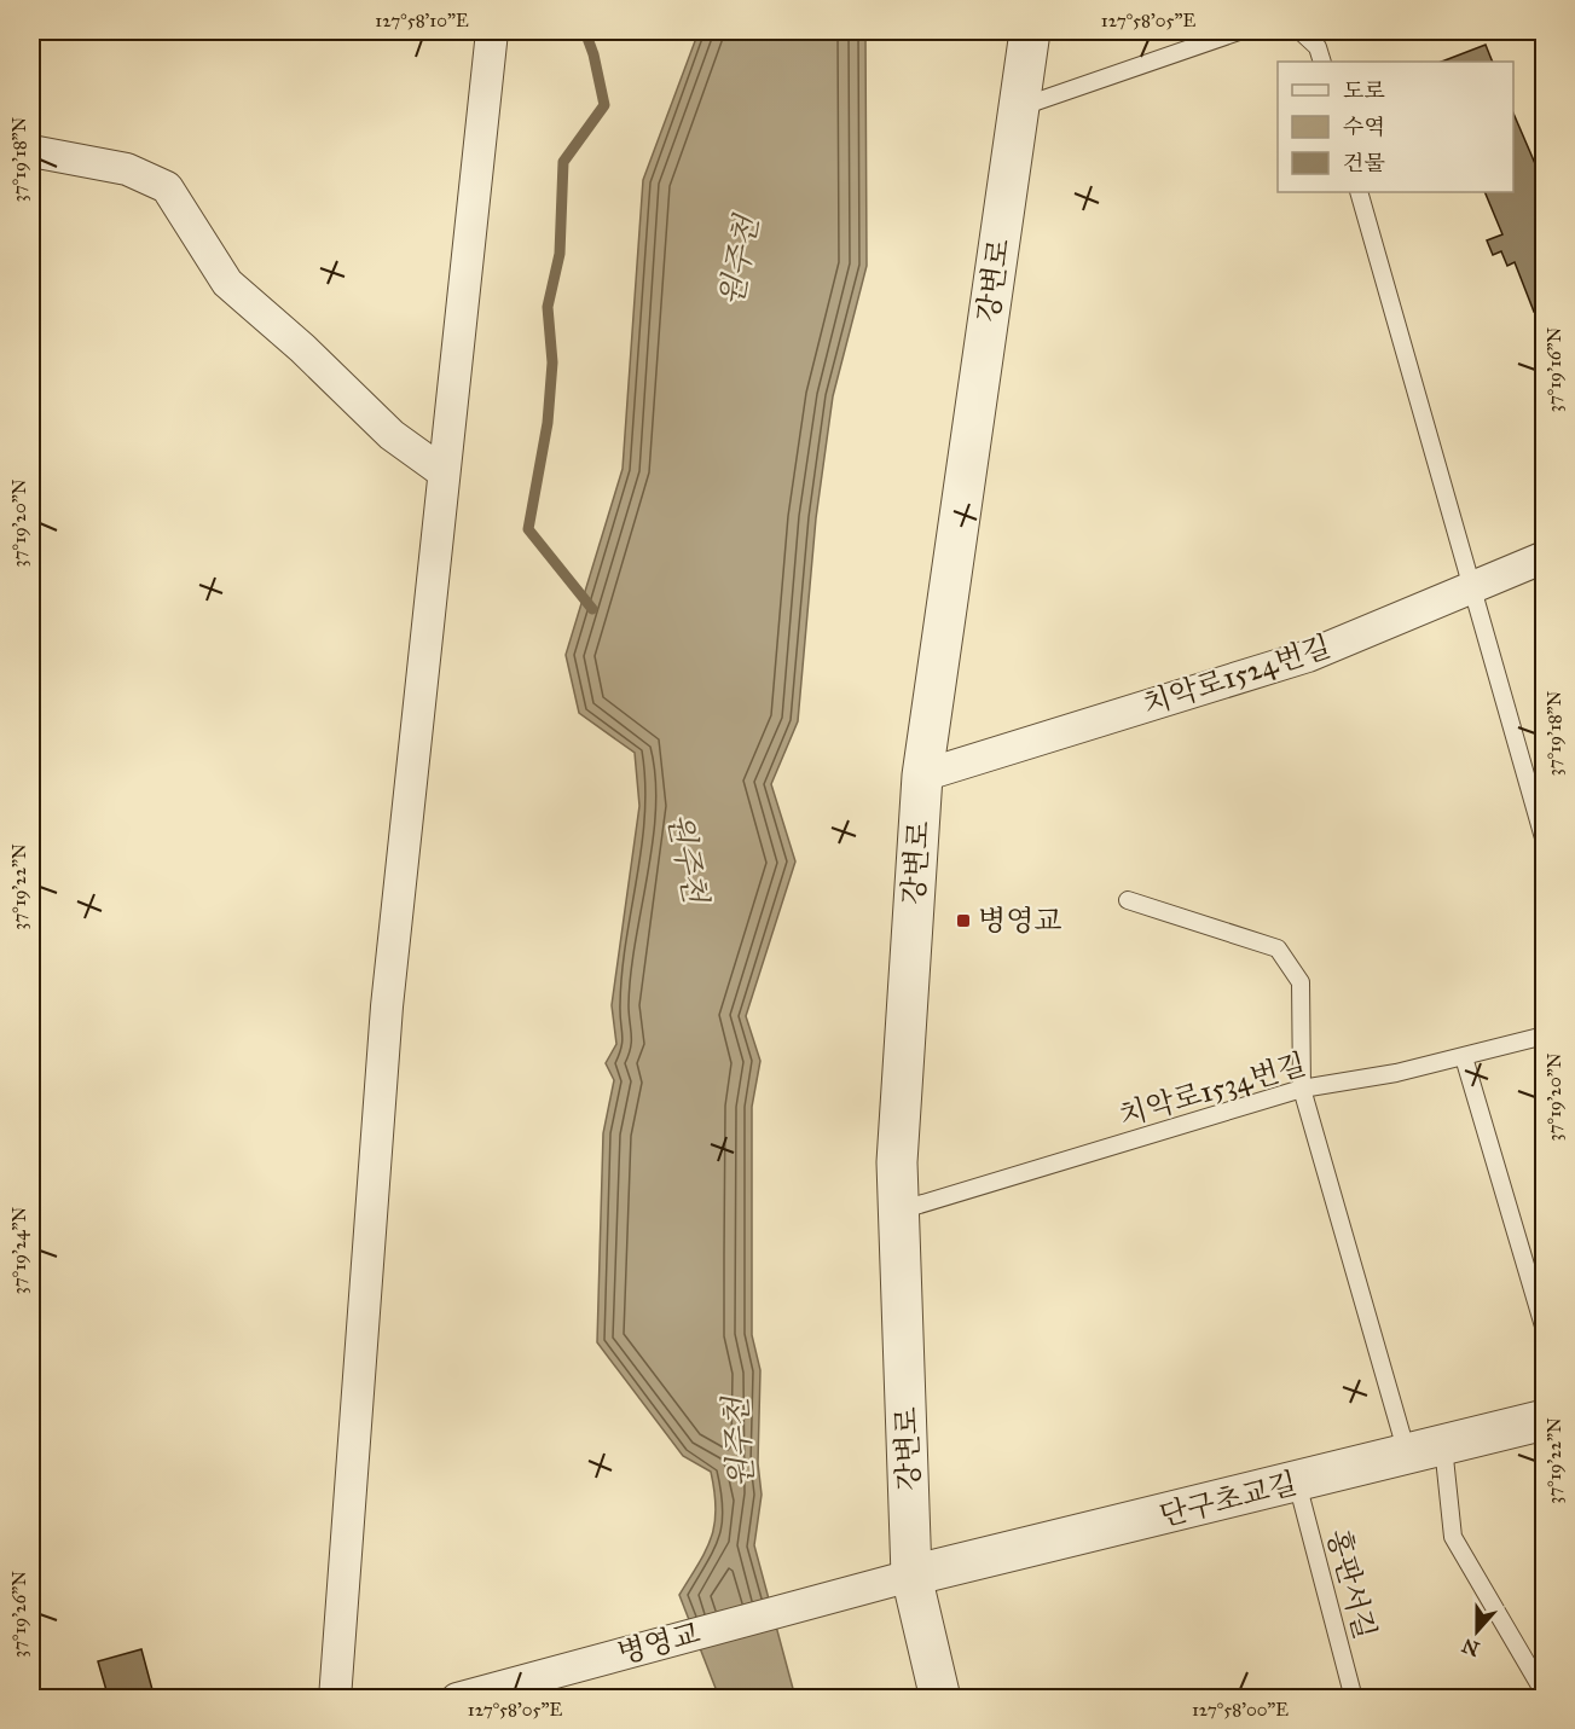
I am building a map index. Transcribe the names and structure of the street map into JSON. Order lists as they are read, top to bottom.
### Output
{
  "streets": {
    "street": [
      "강변로",
      "치악로1524번길",
      "단구초교길",
      "병영교"
    ],
    "lane": ["치악로1534번길", "홍판서길"]
  },
  "crossings": [
    ["강변로", "치악로1524번길"],
    ["강변로", "치악로1534번길"],
    ["강변로", "단구초교길"],
    ["강변로", "병영교"],
    ["단구초교길", "홍판서길"],
    ["단구초교길", "병영교"]
  ],
  "water": ["원주천"],
  "places": {
    "transit": ["병영교"]
  },
  "legend": ["도로", "수역", "건물"],
  "north": "bottom",
  "coordinates": [
    "127°58'10\"E",
    "127°58'05\"E",
    "37°19'18\"N",
    "37°19'16\"N",
    "37°19'20\"N",
    "37°19'22\"N",
    "37°19'24\"N",
    "37°19'26\"N",
    "127°58'00\"E"
  ]
}
